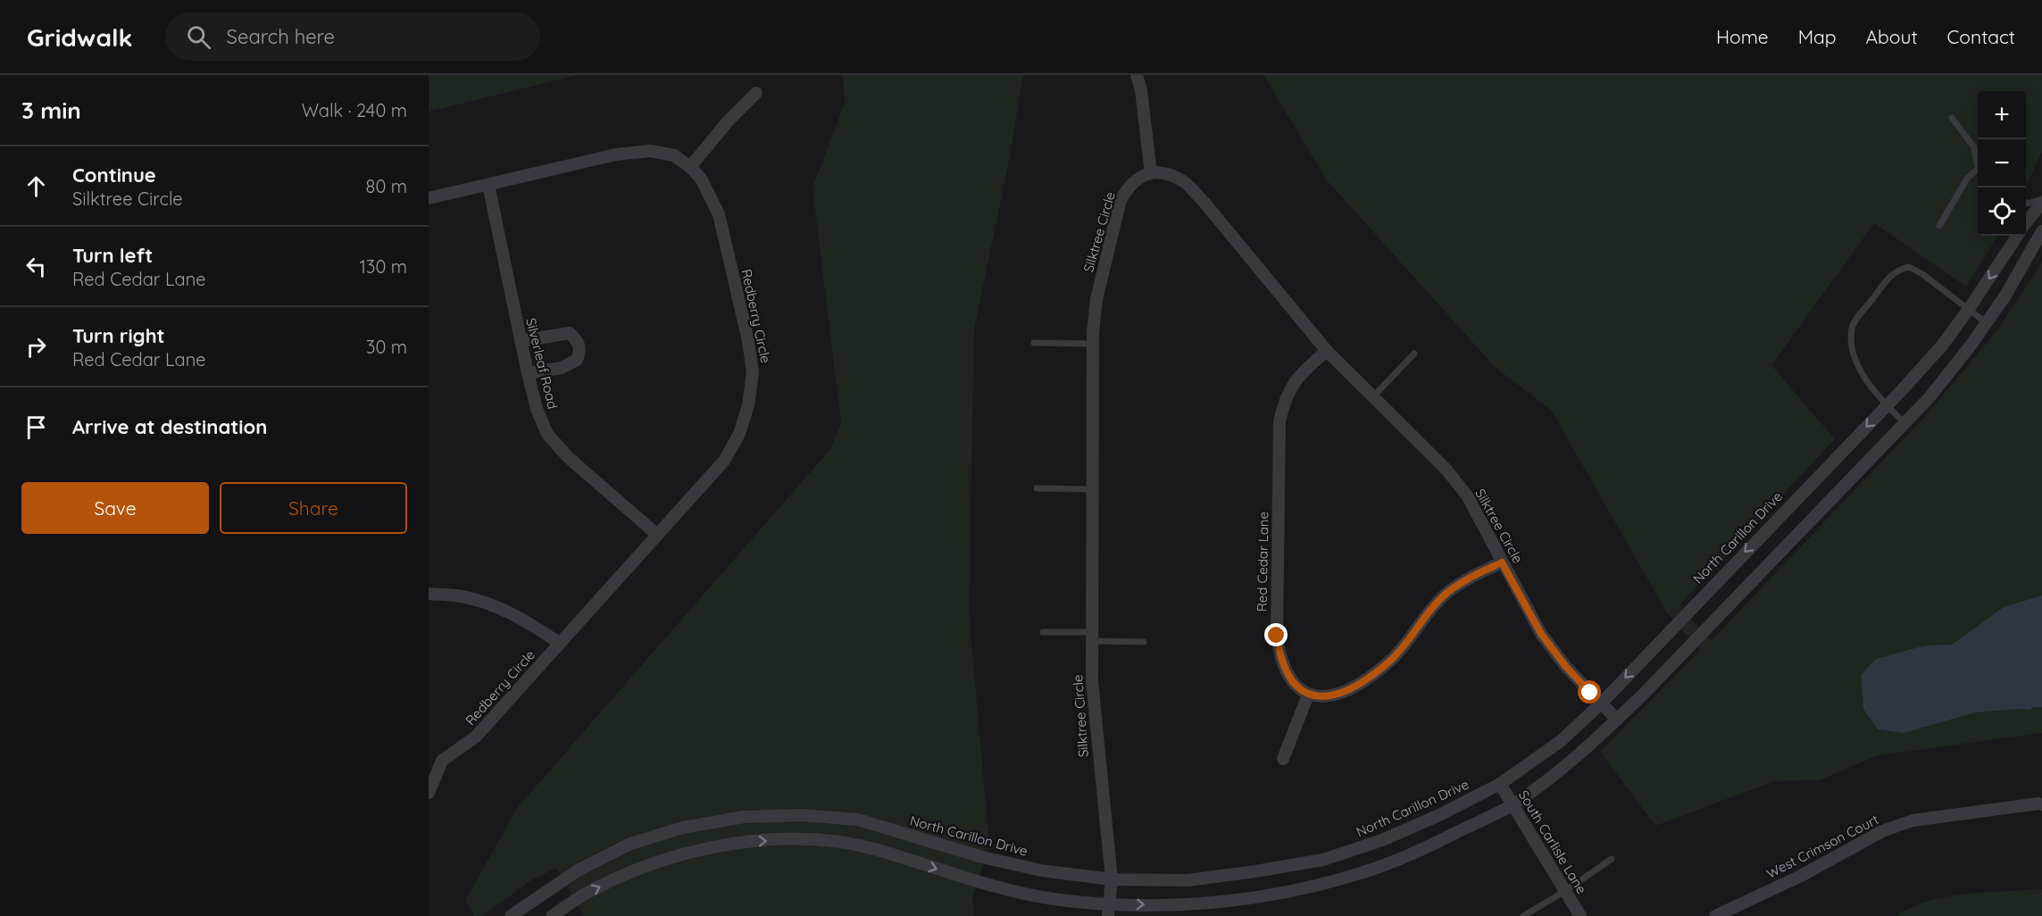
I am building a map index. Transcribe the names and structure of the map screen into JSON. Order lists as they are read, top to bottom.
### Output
{
  "streets": {
    "street": [
      "Silktree Circle",
      "Redberry Circle",
      "Silverleaf Road",
      "North Carillon Drive",
      "Red Cedar Lane",
      "South Carlisle Lane",
      "West Crimson Court"
    ]
  },
  "crossings": [
    ["Silktree Circle", "North Carillon Drive"],
    ["Silktree Circle", "Red Cedar Lane"],
    ["Redberry Circle", "Silverleaf Road"],
    ["North Carillon Drive", "South Carlisle Lane"]
  ],
  "page": {
    "header": "Gridwalk",
    "search": "Search here",
    "nav": [
      "Home",
      "Map",
      "About",
      "Contact"
    ],
    "heading": ["3 min", "Walk · 240 m"],
    "map_buttons": ["+", "−"],
    "list": [
      ["Continue", "Silktree Circle", "80 m"],
      ["Turn left", "Red Cedar Lane", "130 m"],
      ["Turn right", "Red Cedar Lane", "30 m"],
      "Arrive at destination"
    ],
    "buttons": ["Save", "Share"]
  }
}
